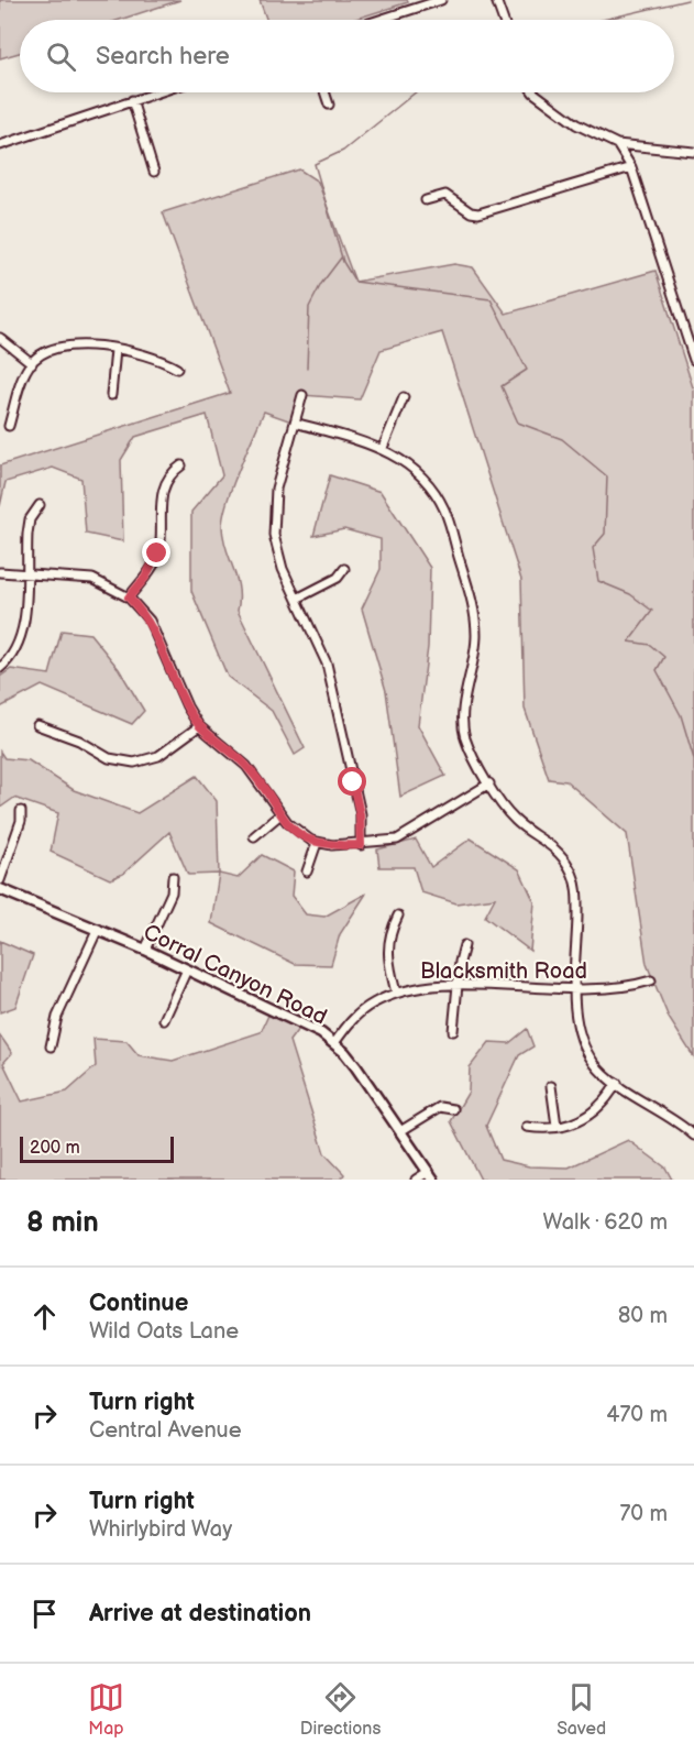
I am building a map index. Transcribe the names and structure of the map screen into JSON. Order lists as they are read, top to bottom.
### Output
{
  "streets": {
    "main road": ["Corral Canyon Road"],
    "street": ["Blacksmith Road"]
  },
  "crossings": [
    ["Blacksmith Road", "Corral Canyon Road"]
  ],
  "scale_bar": "200 m",
  "page": {
    "search": "Search here",
    "scale": "200 m",
    "heading": ["8 min", "Walk · 620 m"],
    "list": [
      ["Continue", "Wild Oats Lane", "80 m"],
      ["Turn right", "Central Avenue", "470 m"],
      ["Turn right", "Whirlybird Way", "70 m"],
      "Arrive at destination"
    ],
    "nav": ["Map", "Directions", "Saved"]
  }
}
